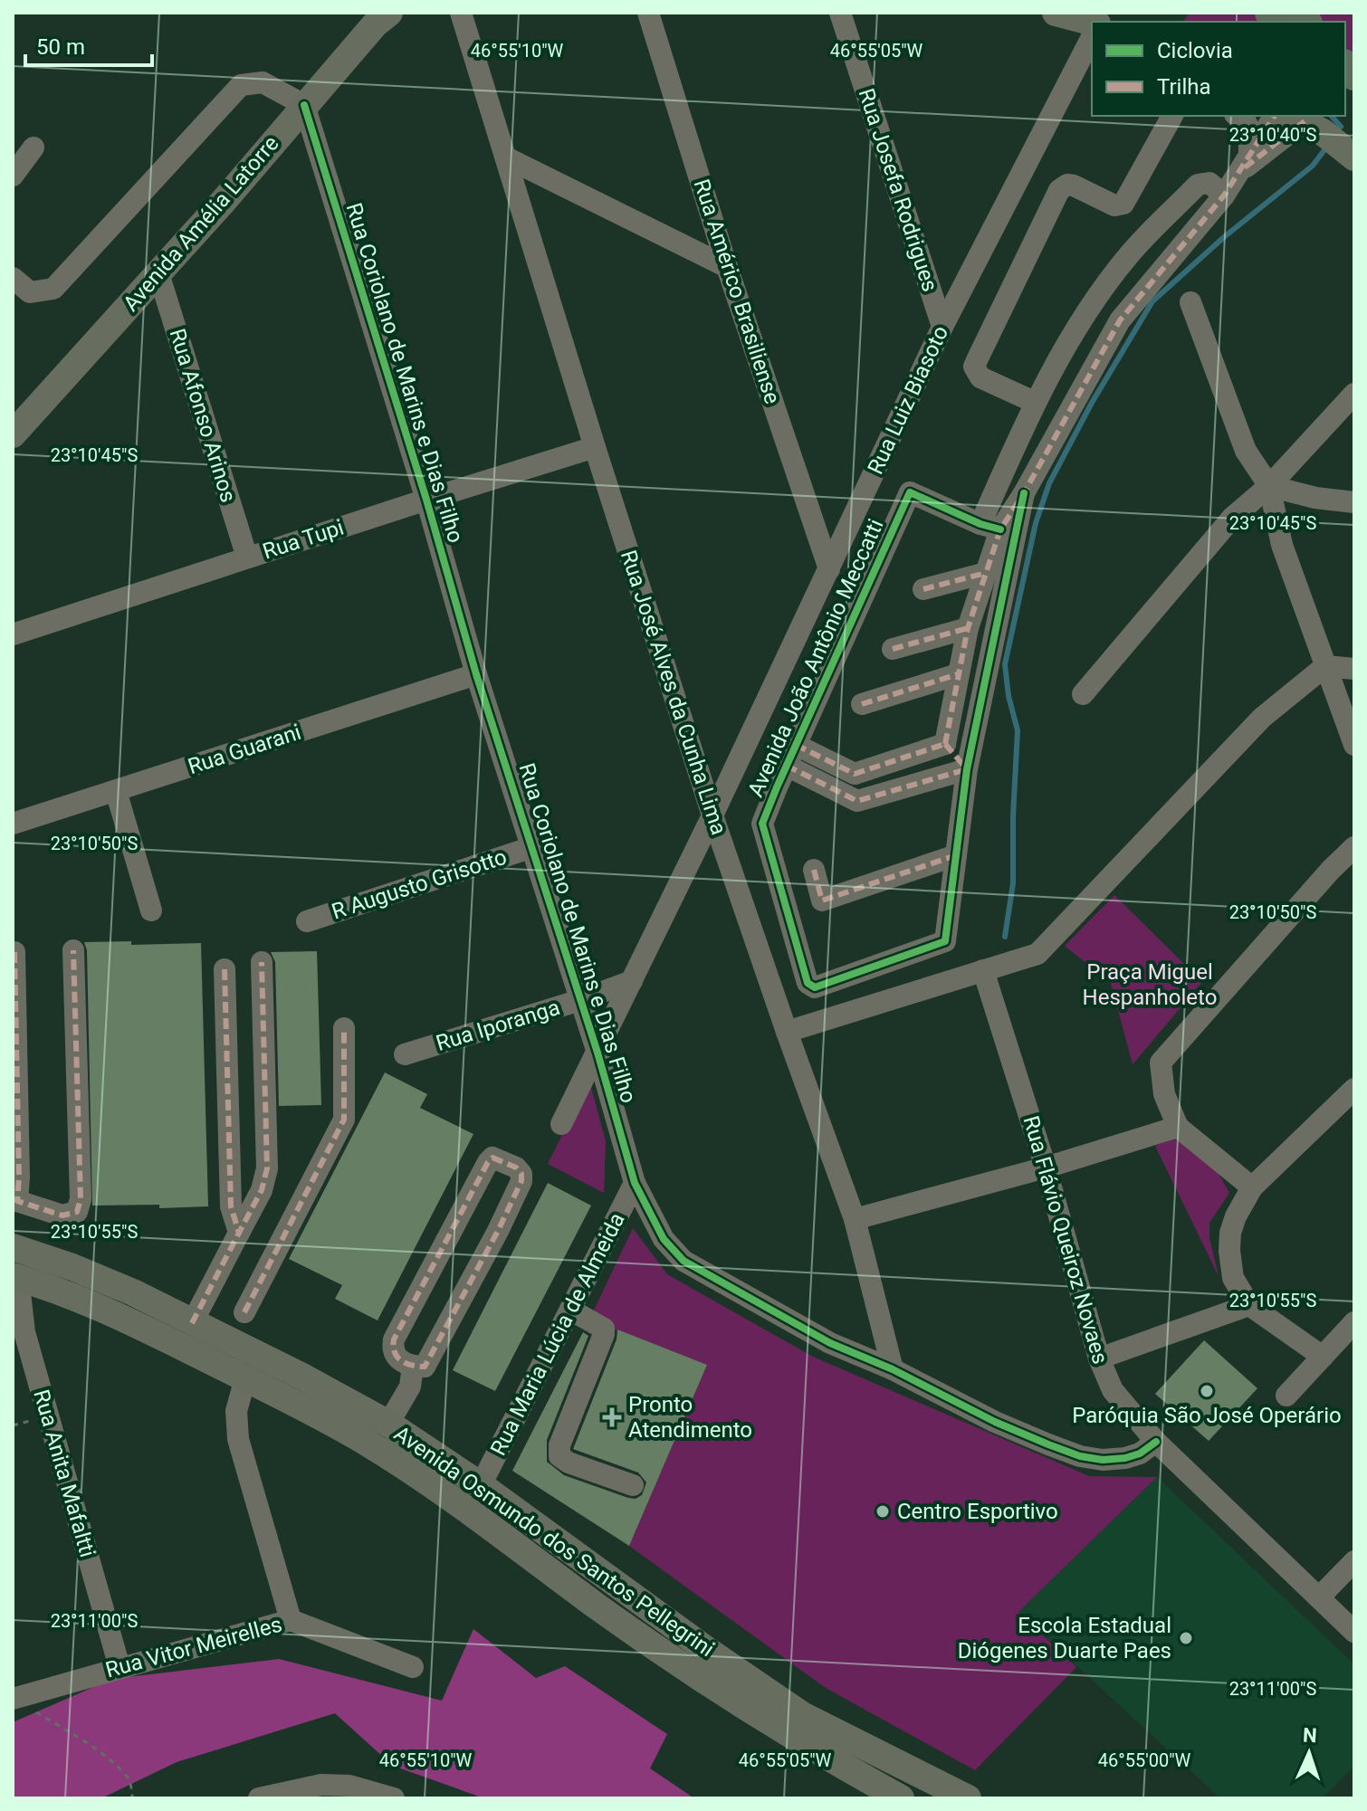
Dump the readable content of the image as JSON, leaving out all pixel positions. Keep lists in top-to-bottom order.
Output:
{
  "streets": {
    "main road": ["Avenida Amélia Latorre", "Avenida Osmundo dos Santos Pellegrini"],
    "street": [
      "Rua Josefa Rodrigues",
      "Rua Américo Brasiliense",
      "Rua Coriolano de Marins e Dias Filho",
      "Rua Luiz Biasoto",
      "Rua Afonso Arinos",
      "Rua Tupi",
      "Avenida João Antônio Meccatti",
      "Rua José Alves da Cunha Lima",
      "Rua Guarani",
      "R Augusto Grisotto",
      "Rua Iporanga",
      "Rua Flávio Queiroz Novaes",
      "Rua Maria Lúcia de Almeida",
      "Rua Anita Mafaltti",
      "Rua Vitor Meirelles"
    ]
  },
  "crossings": [
    ["Rua Josefa Rodrigues", "Rua Luiz Biasoto"],
    ["Avenida Amélia Latorre", "Rua Coriolano de Marins e Dias Filho"],
    ["Avenida Amélia Latorre", "Rua Afonso Arinos"],
    ["Rua Américo Brasiliense", "Rua Luiz Biasoto"],
    ["Rua Coriolano de Marins e Dias Filho", "Rua Luiz Biasoto"],
    ["Rua Coriolano de Marins e Dias Filho", "Rua Tupi"],
    ["Rua Coriolano de Marins e Dias Filho", "Rua José Alves da Cunha Lima"],
    ["Rua Coriolano de Marins e Dias Filho", "Rua Guarani"],
    ["Rua Coriolano de Marins e Dias Filho", "R Augusto Grisotto"],
    ["Rua Coriolano de Marins e Dias Filho", "Rua Iporanga"],
    ["Rua Coriolano de Marins e Dias Filho", "Rua Flávio Queiroz Novaes"],
    ["Rua Coriolano de Marins e Dias Filho", "Rua Maria Lúcia de Almeida"],
    ["Rua Luiz Biasoto", "Rua José Alves da Cunha Lima"],
    ["Rua Luiz Biasoto", "Rua Iporanga"],
    ["Rua Afonso Arinos", "Rua Tupi"],
    ["Rua Tupi", "Rua José Alves da Cunha Lima"],
    ["Rua Maria Lúcia de Almeida", "Avenida Osmundo dos Santos Pellegrini"],
    ["Rua Anita Mafaltti", "Avenida Osmundo dos Santos Pellegrini"],
    ["Rua Anita Mafaltti", "Rua Vitor Meirelles"]
  ],
  "parks": ["Praça Miguel Hespanholeto"],
  "places": {
    "other": ["Paróquia São José Operário", "Centro Esportivo", "Escola Estadual Diógenes Duarte Paes"],
    "health": ["Pronto Atendimento"]
  },
  "legend": ["Ciclovia", "Trilha"],
  "scale_bar": "50 m",
  "north": "top",
  "coordinates": [
    "46°55'10\"W",
    "46°55'05\"W",
    "23°10'40\"S",
    "23°10'45\"S",
    "23°10'50\"S",
    "23°10'55\"S",
    "23°11'00\"S",
    "46°55'00\"W"
  ]
}
